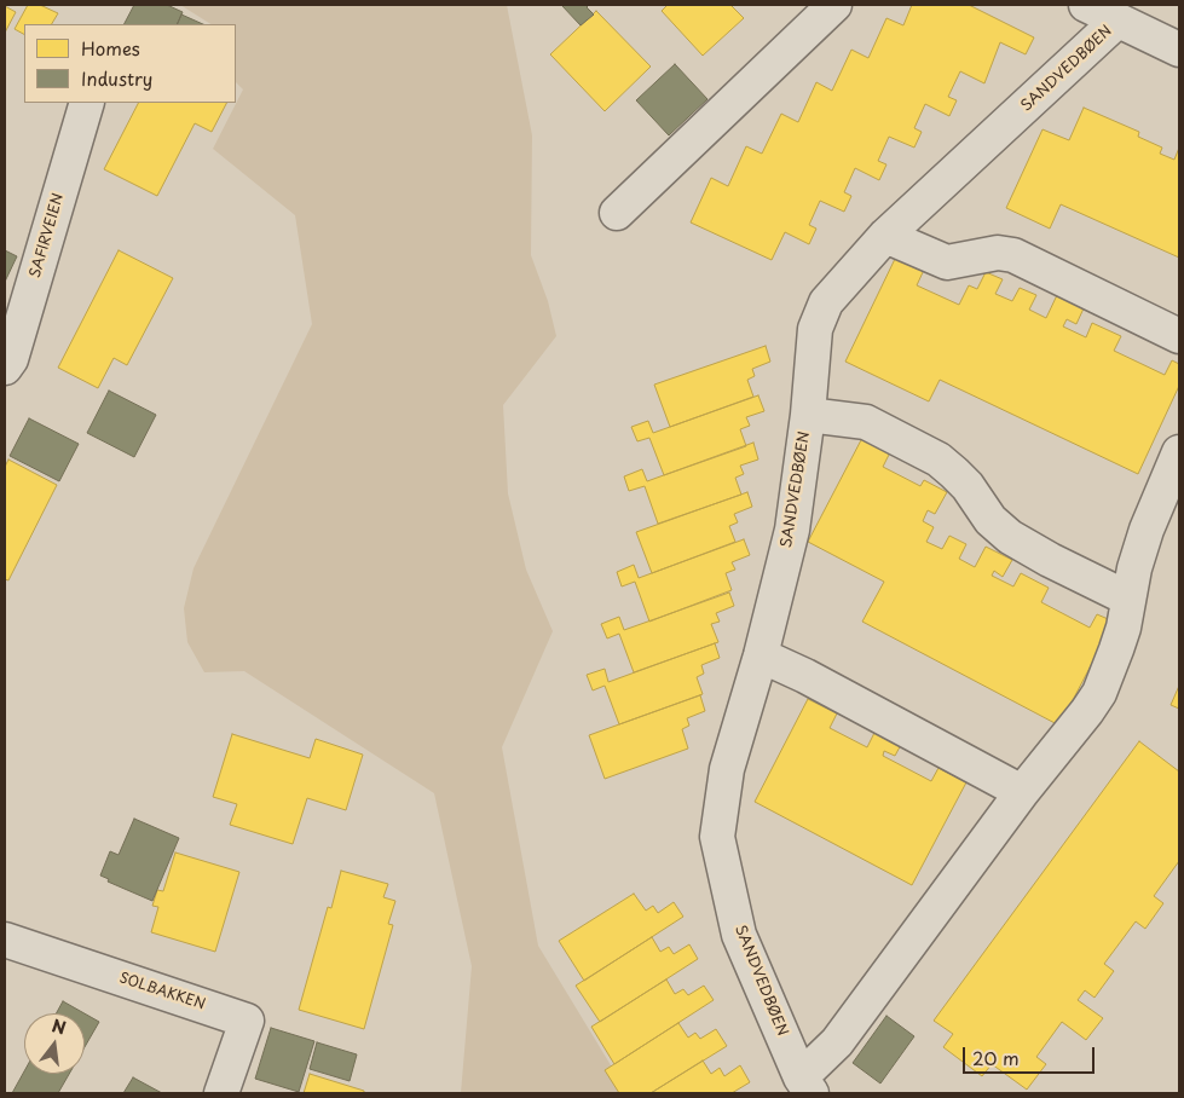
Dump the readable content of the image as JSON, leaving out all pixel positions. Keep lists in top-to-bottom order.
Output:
{
  "streets": {
    "street": ["SANDVEDBØEN", "SAFIRVEIEN", "SOLBAKKEN"]
  },
  "legend": ["Homes", "Industry"],
  "scale_bar": "20 m",
  "north": "top"
}
